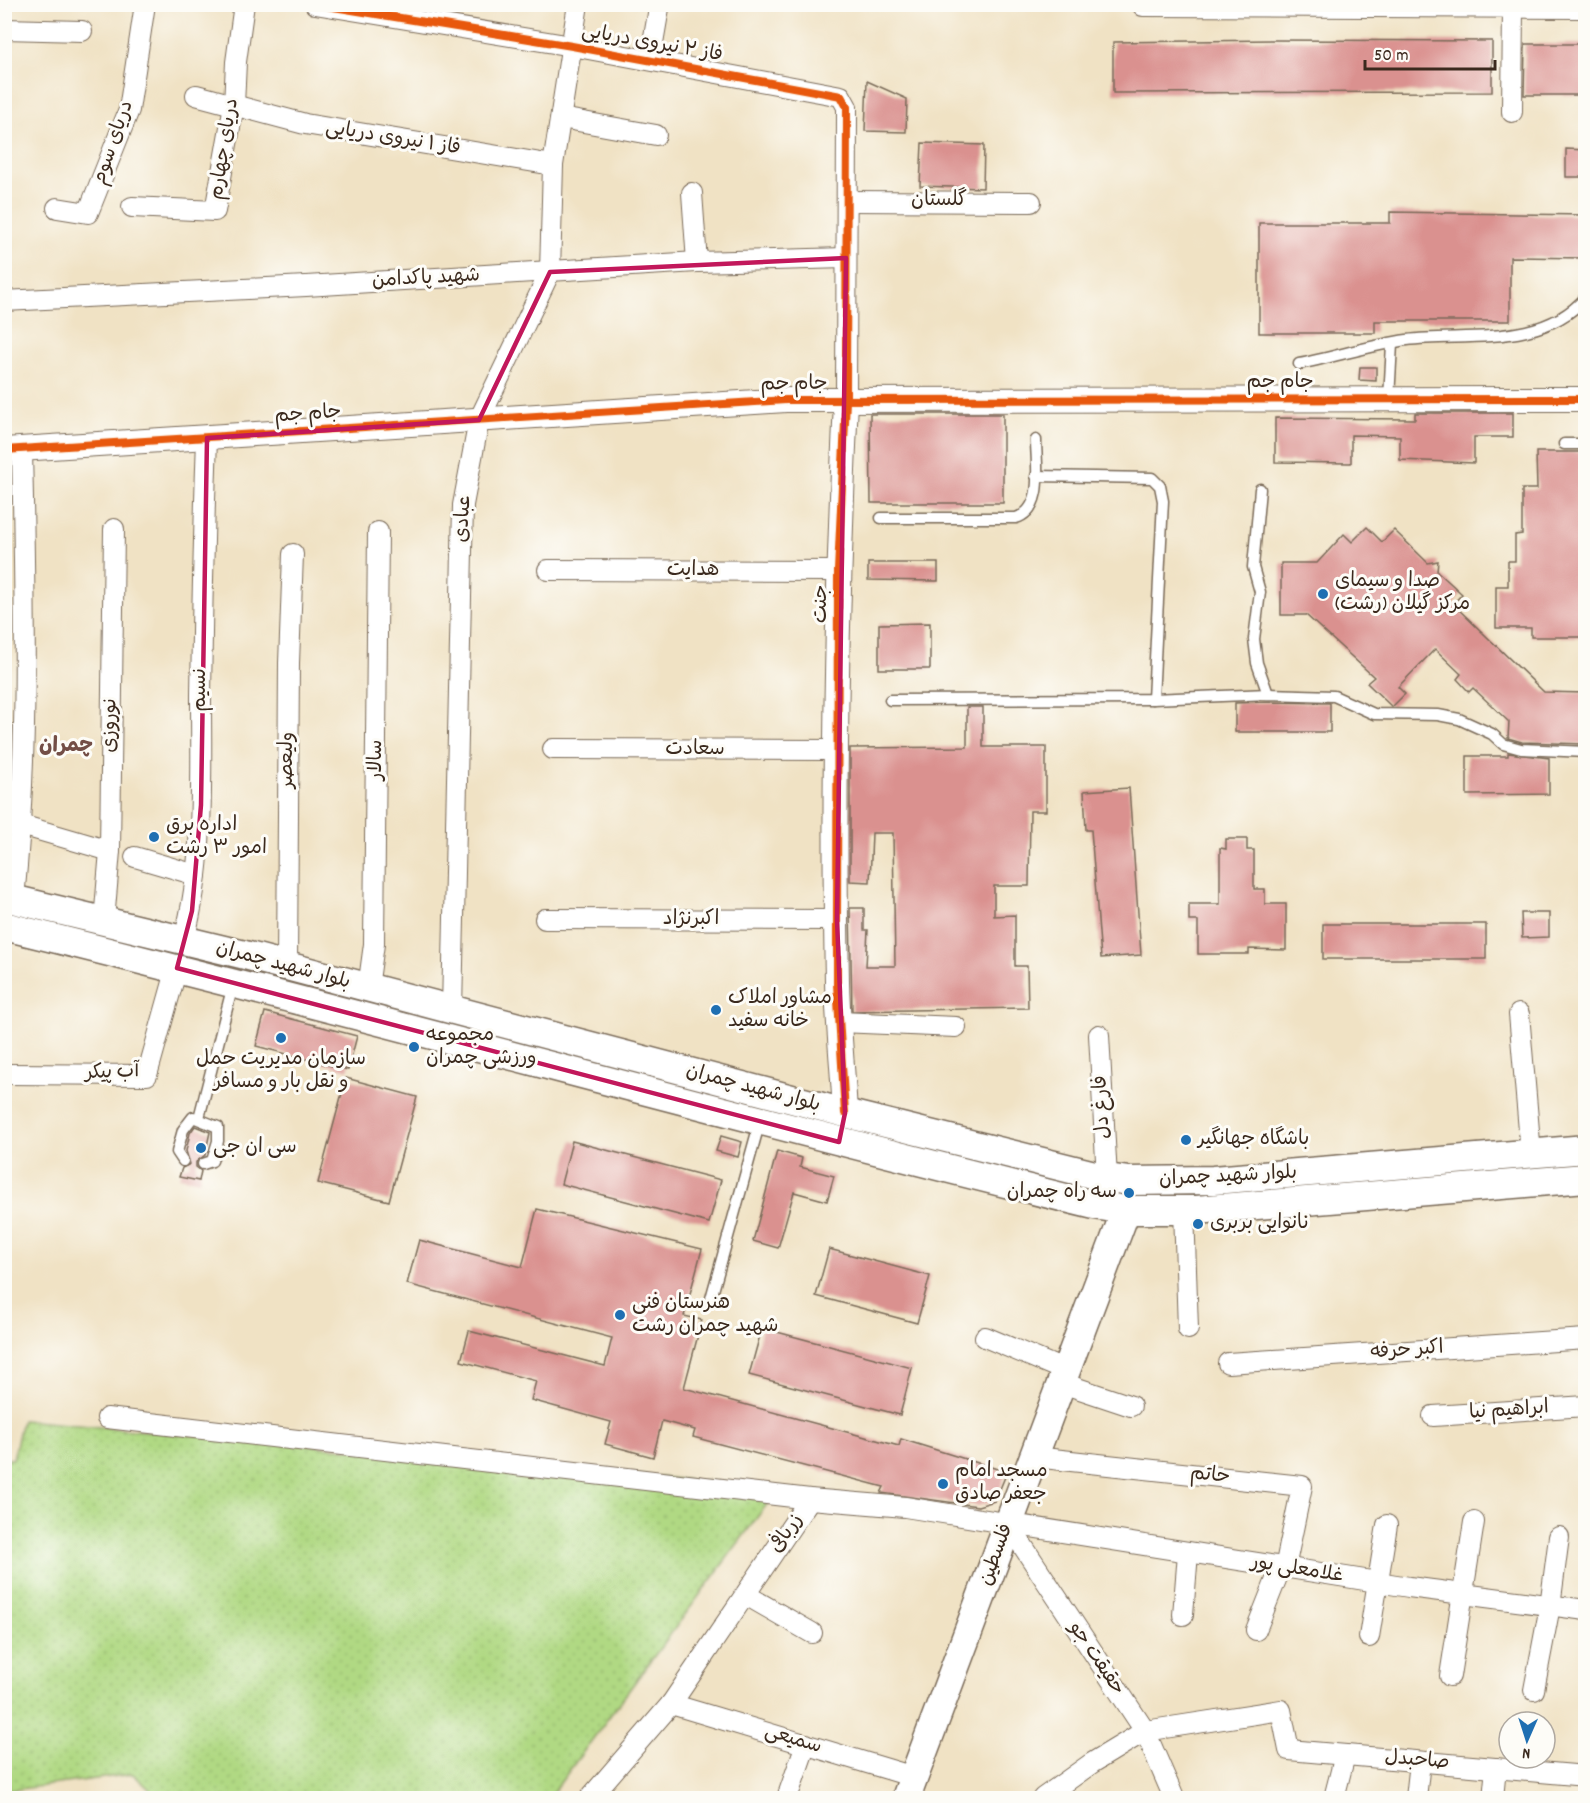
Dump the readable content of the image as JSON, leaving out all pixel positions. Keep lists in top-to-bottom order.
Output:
{
  "streets": {
    "main road": ["بلوار شهید چمران", "فلسطین"],
    "street": [
      "فاز ۲ نیروی دریایی",
      "فاز ۱ نیروی دریایی",
      "دریای سوم",
      "دریای چهارم",
      "گلستان",
      "شهید پاکدامن",
      "جام جم",
      "عبادی",
      "هدایت",
      "جنت",
      "نسیم",
      "نوروزی",
      "سعادت",
      "ولیعصر",
      "سالار",
      "اکبرنژاد",
      "آب پیکر",
      "فارغ دل",
      "اکبر حرفه",
      "ابراهیم نیا",
      "حاتم",
      "زربافی",
      "غلامعلی پور",
      "حقیقت جو",
      "سمیعی",
      "صاحبدل"
    ]
  },
  "crossings": [
    ["فاز ۲ نیروی دریایی", "عبادی"],
    ["فاز ۲ نیروی دریایی", "جنت"],
    ["فاز ۱ نیروی دریایی", "دریای چهارم"],
    ["فاز ۱ نیروی دریایی", "عبادی"],
    ["گلستان", "جنت"],
    ["شهید پاکدامن", "عبادی"],
    ["شهید پاکدامن", "جنت"],
    ["جام جم", "عبادی"],
    ["جام جم", "جنت"],
    ["جام جم", "نسیم"],
    ["جام جم", "بلوار شهید چمران"],
    ["عبادی", "بلوار شهید چمران"],
    ["هدایت", "جنت"],
    ["جنت", "سعادت"],
    ["جنت", "اکبرنژاد"],
    ["جنت", "بلوار شهید چمران"],
    ["نسیم", "بلوار شهید چمران"],
    ["نوروزی", "بلوار شهید چمران"],
    ["ولیعصر", "بلوار شهید چمران"],
    ["سالار", "بلوار شهید چمران"],
    ["بلوار شهید چمران", "آب پیکر"],
    ["بلوار شهید چمران", "فارغ دل"],
    ["بلوار شهید چمران", "فلسطین"],
    ["حاتم", "فلسطین"],
    ["حاتم", "غلامعلی پور"],
    ["زربافی", "فلسطین"],
    ["زربافی", "غلامعلی پور"],
    ["زربافی", "حقیقت جو"],
    ["زربافی", "سمیعی"],
    ["فلسطین", "غلامعلی پور"],
    ["فلسطین", "حقیقت جو"],
    ["فلسطین", "سمیعی"],
    ["غلامعلی پور", "حقیقت جو"],
    ["حقیقت جو", "صاحبدل"]
  ],
  "districts": ["چمران"],
  "places": [
    "صدا و سیمای مرکز گیلان (رشت)",
    "اداره برق امور ۳ رشت",
    "مشاور املاک خانه سفید",
    "سازمان مدیریت حمل و نقل بار و مسافر",
    "مجموعه ورزشی چمران",
    "باشگاه جهانگیر",
    "سی ان جی",
    "سه راه چمران",
    "نانوایی بربری",
    "هنرستان فنی شهید چمران رشت",
    "مسجد امام جعفر صادق"
  ],
  "scale_bar": "50 m",
  "north": "bottom"
}
